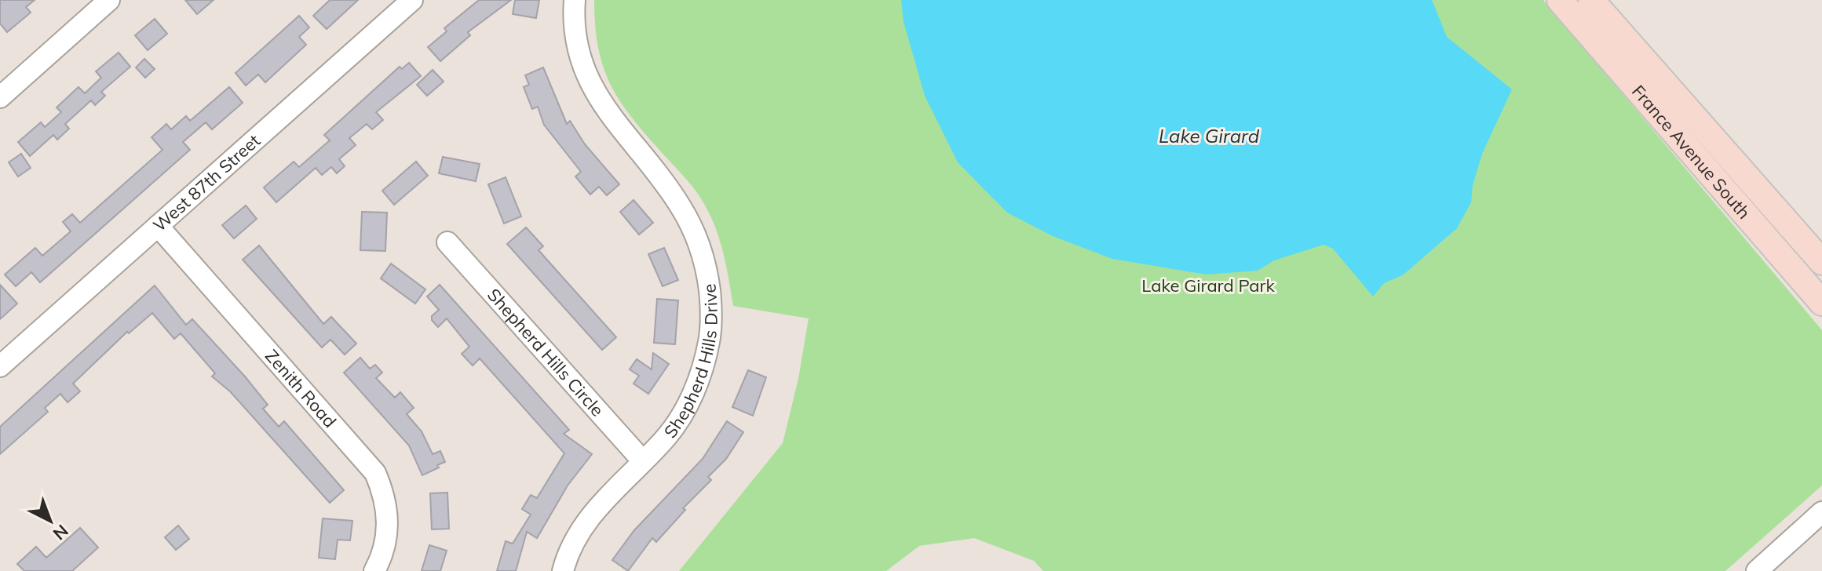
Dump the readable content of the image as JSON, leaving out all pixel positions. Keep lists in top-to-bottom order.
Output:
{
  "streets": {
    "main road": ["France Avenue South"],
    "street": [
      "West 87th Street",
      "Shepherd Hills Circle",
      "Shepherd Hills Drive",
      "Zenith Road"
    ]
  },
  "crossings": [
    ["West 87th Street", "Zenith Road"],
    ["Shepherd Hills Circle", "Shepherd Hills Drive"]
  ],
  "water": ["Lake Girard"],
  "parks": ["Lake Girard Park"],
  "north": "bottom right"
}
